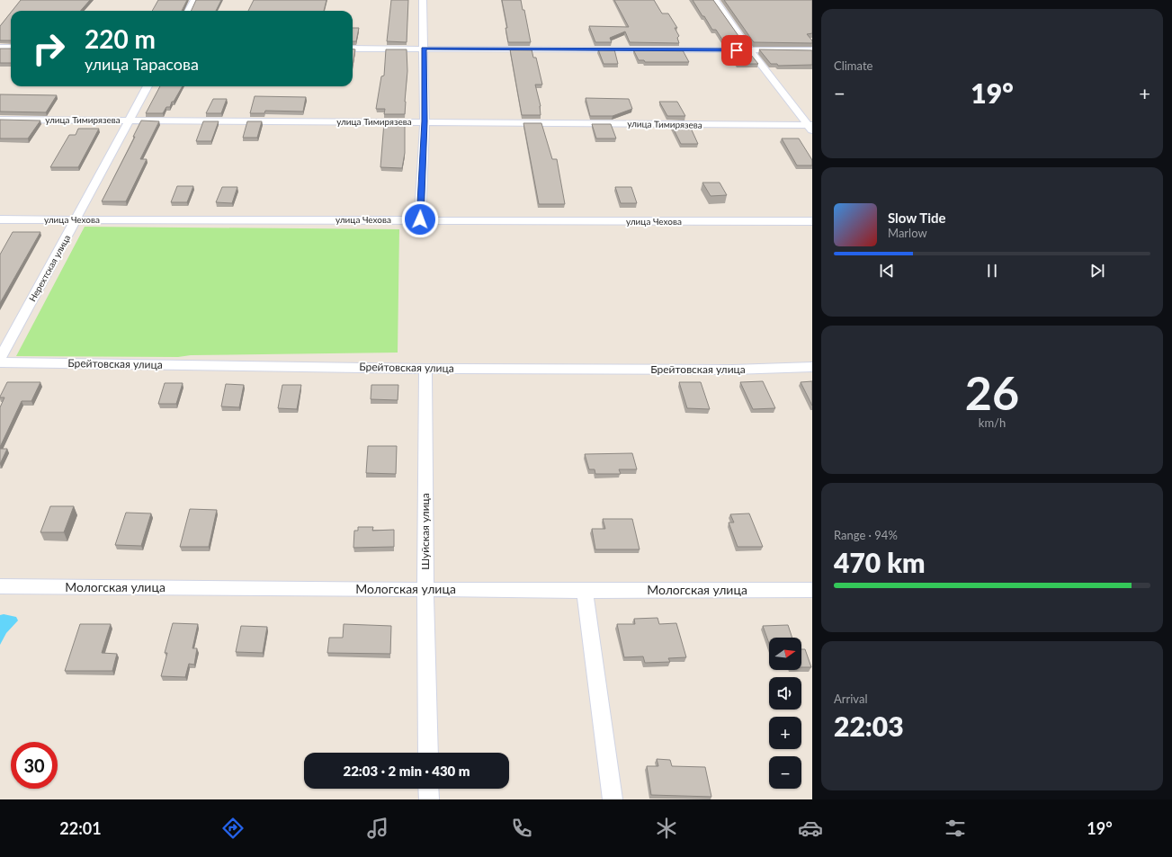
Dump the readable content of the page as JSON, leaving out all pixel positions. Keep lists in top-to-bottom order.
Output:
{
  "streets": {
    "street": [
      "улица Тимирязева",
      "улица Чехова",
      "Нерехтская улица",
      "Брейтовская улица",
      "Шуйская улица",
      "Мологская улица"
    ]
  },
  "crossings": [
    ["улица Тимирязева", "Нерехтская улица"],
    ["улица Чехова", "Нерехтская улица"],
    ["Брейтовская улица", "Шуйская улица"],
    ["Шуйская улица", "Мологская улица"]
  ],
  "north": "right",
  "page": {
    "tile": [
      "Climate",
      ["26", "km/h"],
      ["Range · 94%", "470 km"],
      ["Arrival", "22:03"]
    ],
    "turn": ["220 m", "улица Тарасова"],
    "heat": ["−", "19°", "+"],
    "song": ["Slow Tide", "Marlow"],
    "map_buttons": ["+", "−"],
    "limit": "30",
    "trip": "22:03 · 2 min · 430 m",
    "tabs": ["22:01", "19°"]
  }
}
